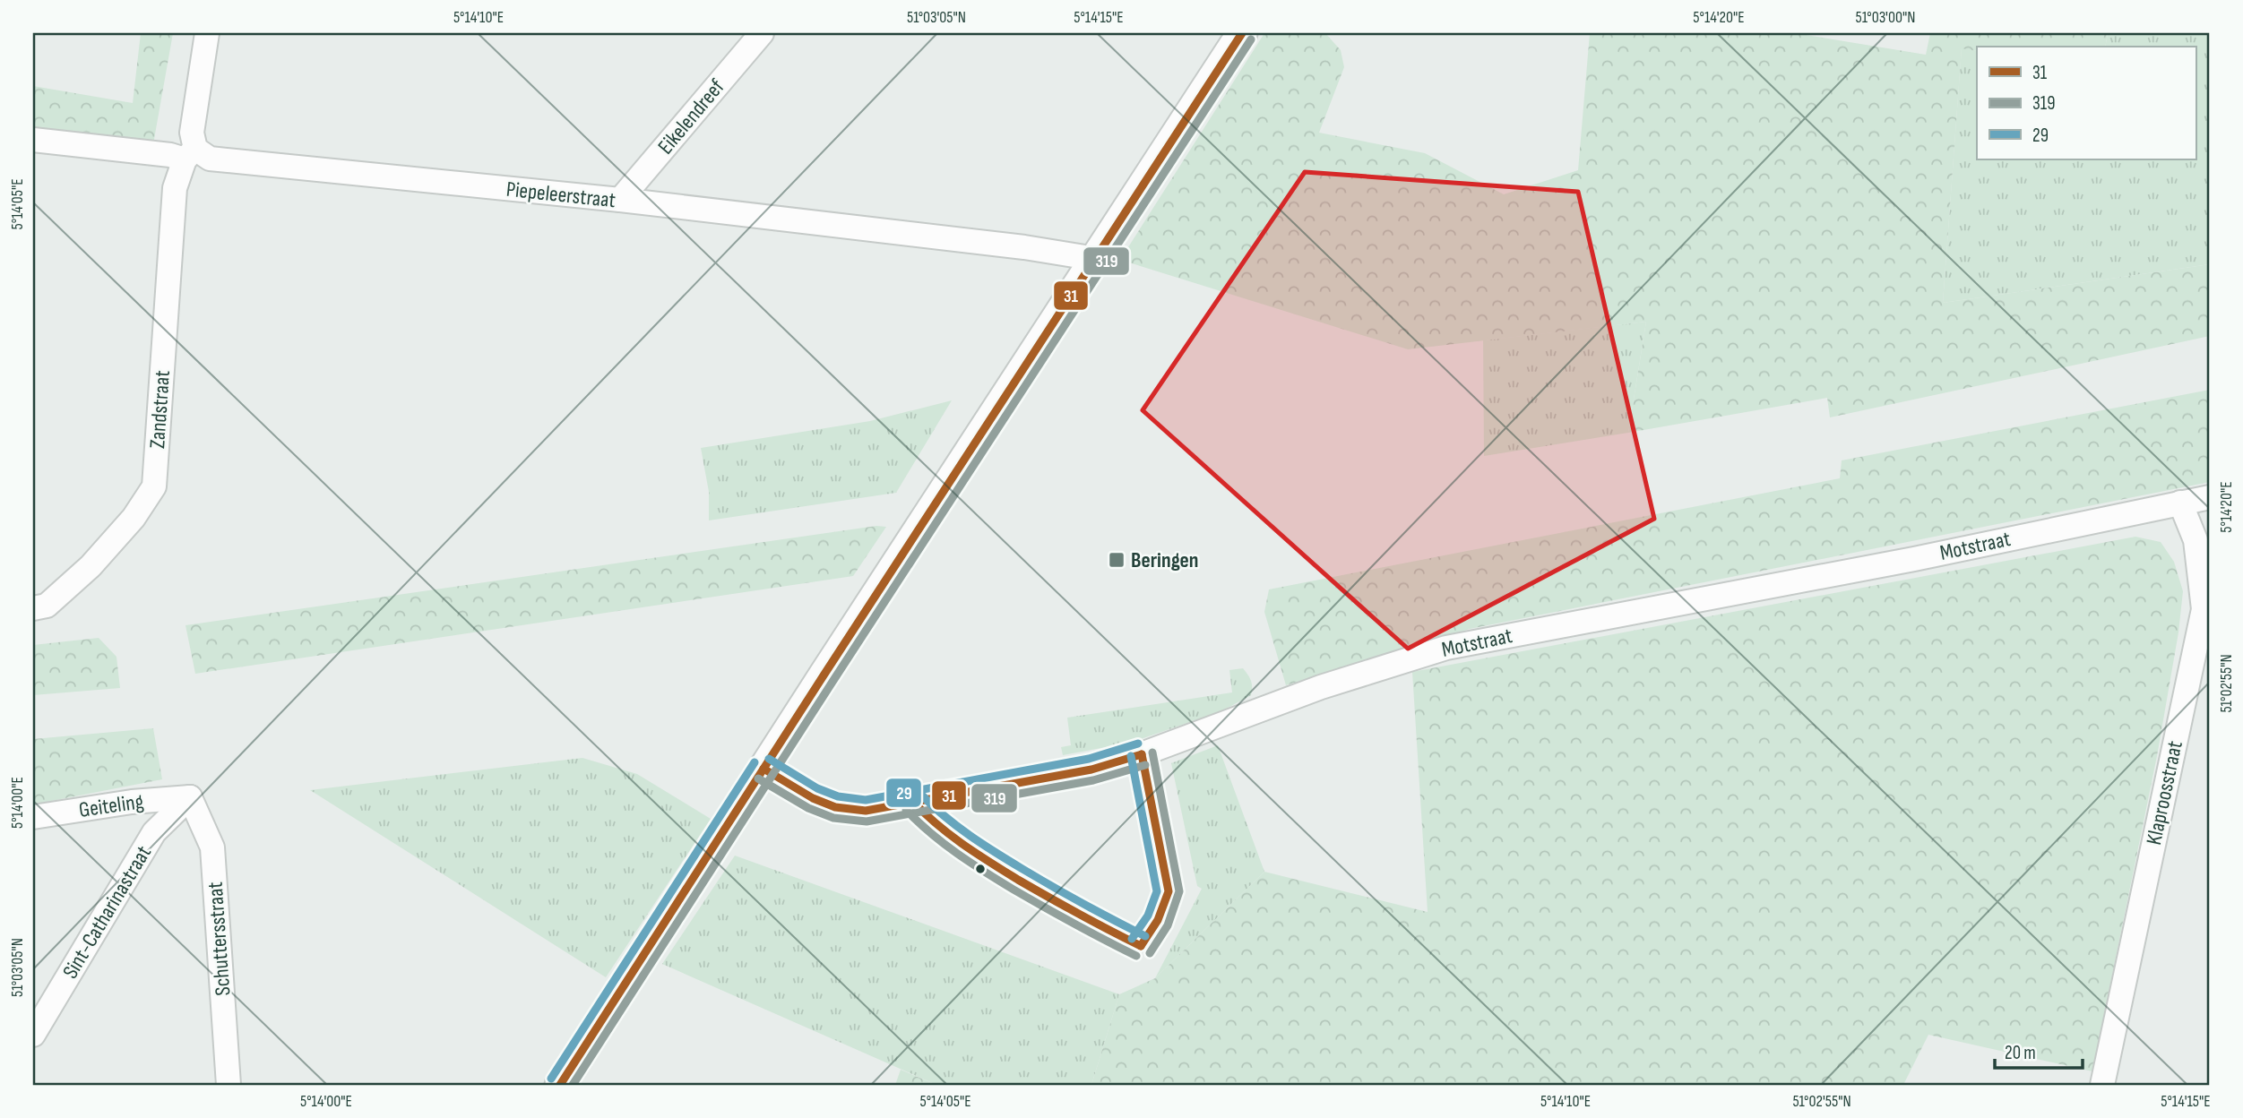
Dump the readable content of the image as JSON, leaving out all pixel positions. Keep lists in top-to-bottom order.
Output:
{
  "streets": {
    "street": [
      "Eikelendreef",
      "Piepeleerstraat",
      "Zandstraat",
      "Motstraat",
      "Klaproosstraat",
      "Geiteling",
      "Sint-Catharinastraat",
      "Schuttersstraat"
    ]
  },
  "crossings": [
    ["Eikelendreef", "Piepeleerstraat"],
    ["Piepeleerstraat", "Zandstraat"],
    ["Motstraat", "Klaproosstraat"],
    ["Geiteling", "Sint-Catharinastraat"],
    ["Geiteling", "Schuttersstraat"],
    ["Sint-Catharinastraat", "Schuttersstraat"]
  ],
  "places": {
    "transit": ["Beringen"]
  },
  "lines": ["transit line 31", "transit line 319", "transit line 29"],
  "legend": ["31", "319", "29"],
  "scale_bar": "20 m",
  "coordinates": [
    "5°14'10\"E",
    "51°03'05\"N",
    "5°14'15\"E",
    "5°14'20\"E",
    "51°03'00\"N",
    "5°14'05\"E",
    "51°02'55\"N",
    "5°14'00\"E"
  ]
}
